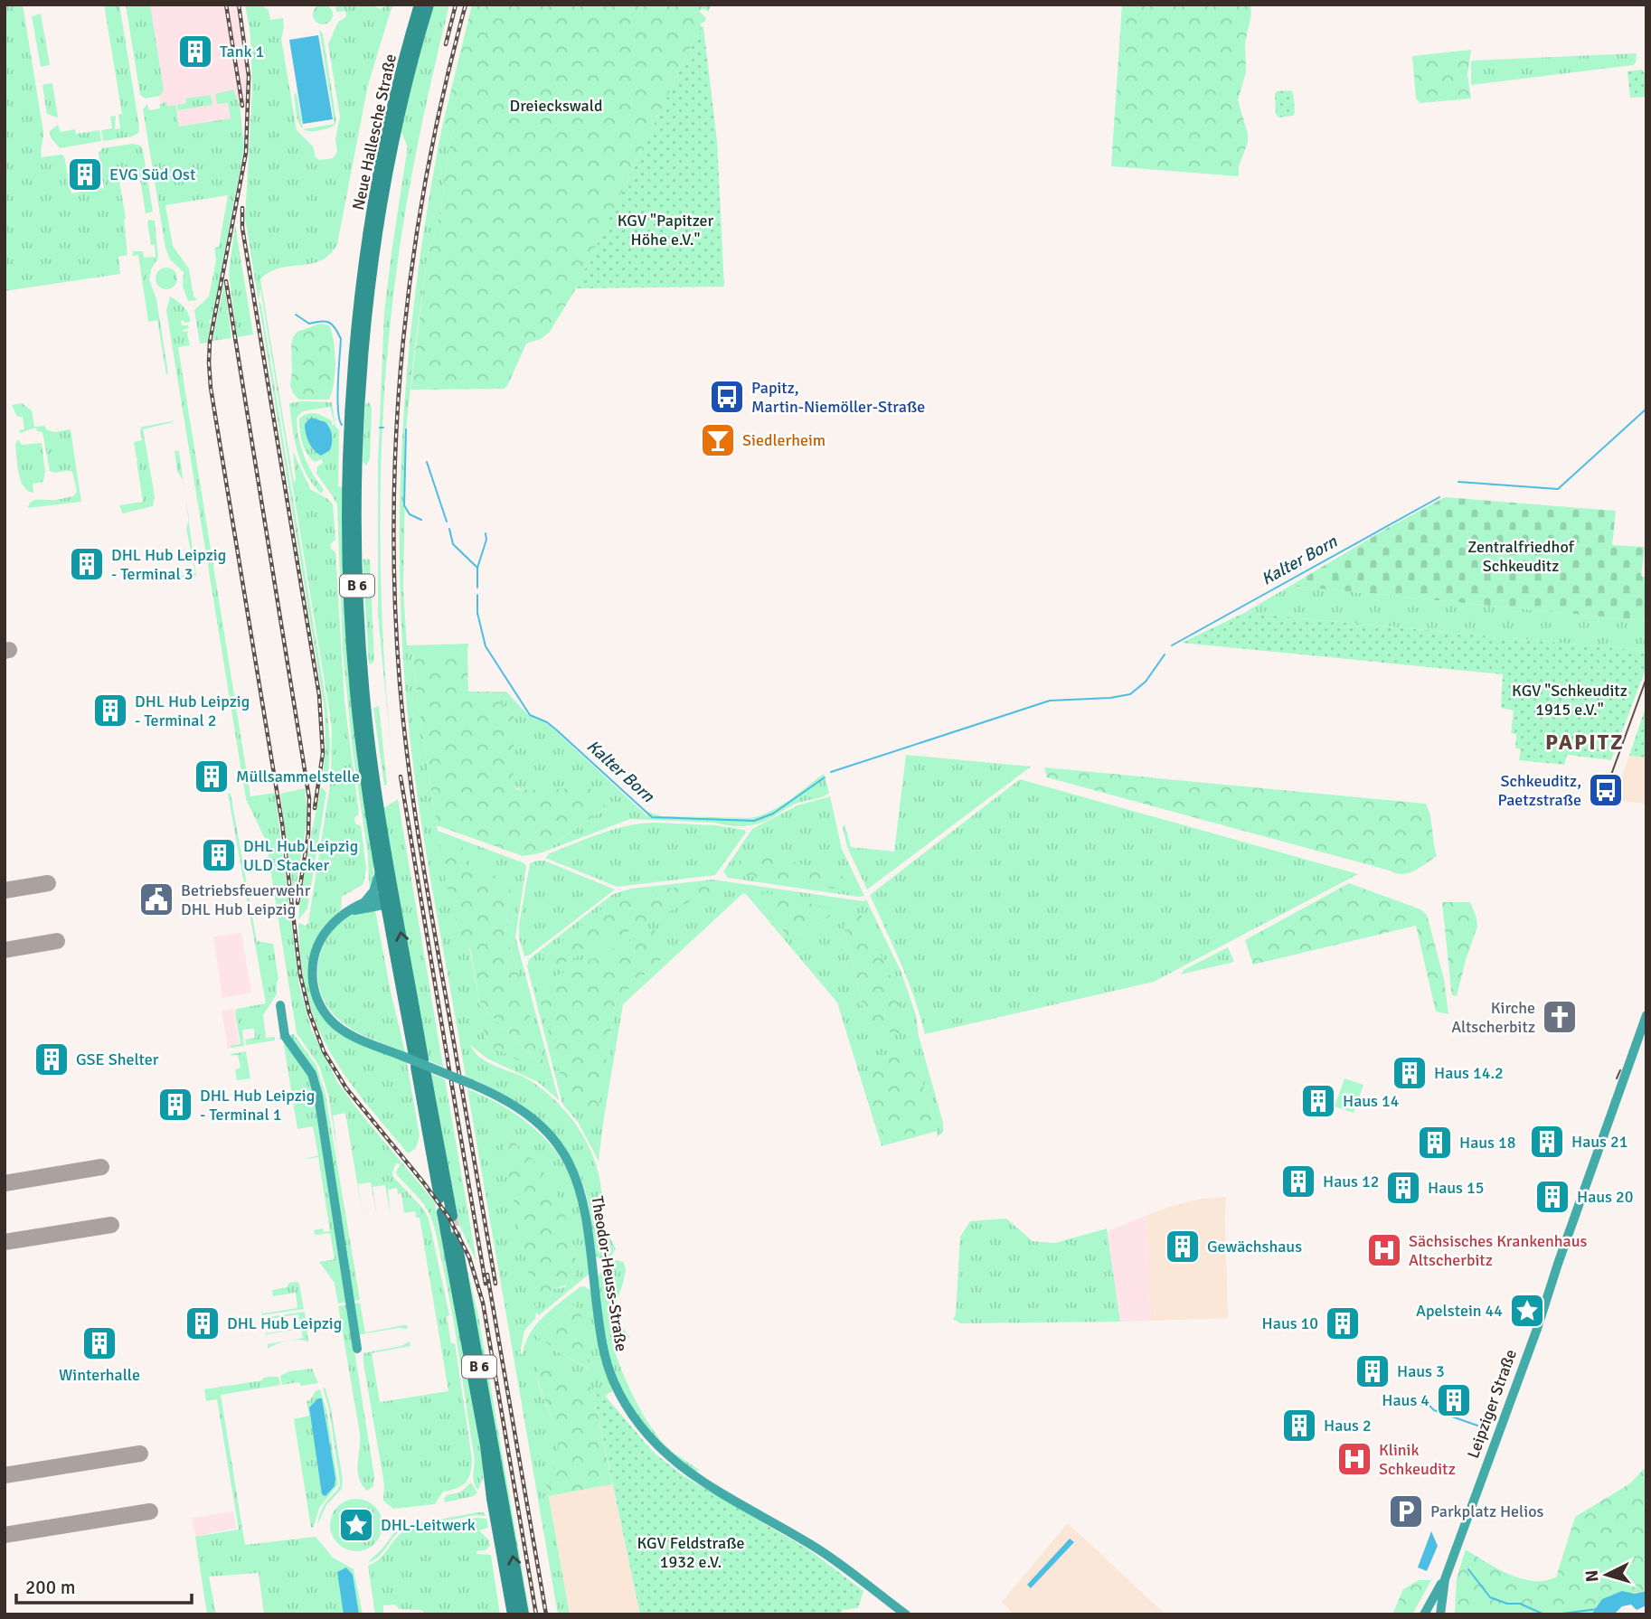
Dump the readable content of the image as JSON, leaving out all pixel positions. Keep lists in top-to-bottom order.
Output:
{
  "streets": {
    "main road": ["Neue Hallesche Straße", "B 6"],
    "street": ["Theodor-Heuss-Straße", "Leipziger Straße"]
  },
  "crossings": [
    ["Neue Hallesche Straße", "B 6"],
    ["B 6", "Theodor-Heuss-Straße"]
  ],
  "districts": ["PAPITZ"],
  "water": ["Kalter Born"],
  "parks": [
    "Dreieckswald",
    "KGV \"Papitzer Höhe e.V.\"",
    "Zentralfriedhof Schkeuditz",
    "KGV \"Schkeuditz 1915 e.V.\"",
    "KGV Feldstraße 1932 e.V."
  ],
  "places": {
    "building": [
      "Tank 1",
      "EVG Süd Ost",
      "DHL Hub Leipzig - Terminal 3",
      "DHL Hub Leipzig - Terminal 2",
      "Müllsammelstelle",
      "DHL Hub Leipzig ULD Stacker",
      "GSE Shelter",
      "Haus 14.2",
      "Haus 14",
      "DHL Hub Leipzig - Terminal 1",
      "Haus 21",
      "Haus 18",
      "Haus 12",
      "Haus 15",
      "Haus 20",
      "Gewächshaus",
      "DHL Hub Leipzig",
      "Haus 10",
      "Winterhalle",
      "Haus 3",
      "Haus 4",
      "Haus 2"
    ],
    "bus stop": ["Papitz, Martin-Niemöller-Straße", "Schkeuditz, Paetzstraße"],
    "bar": ["Siedlerheim"],
    "public building": ["Betriebsfeuerwehr DHL Hub Leipzig"],
    "church": ["Kirche Altscherbitz"],
    "hospital": ["Sächsisches Krankenhaus Altscherbitz", "Klinik Schkeuditz"],
    "place": ["Apelstein 44", "DHL-Leitwerk"],
    "parking": ["Parkplatz Helios"]
  },
  "scale_bar": "200 m",
  "north": "left"
}
